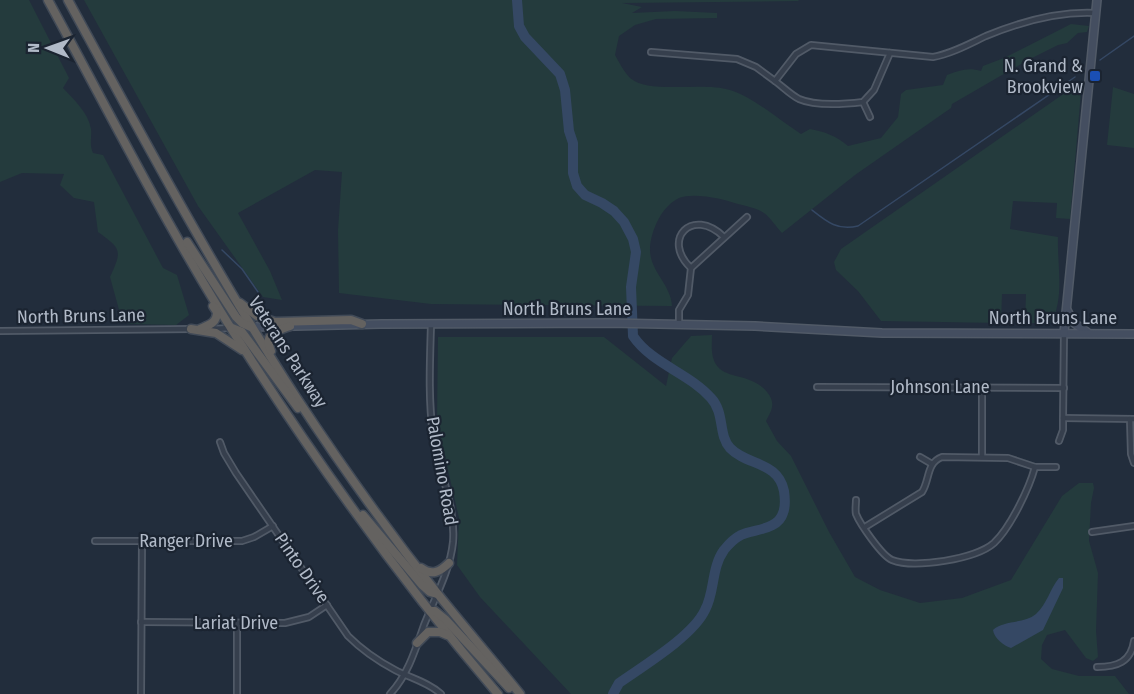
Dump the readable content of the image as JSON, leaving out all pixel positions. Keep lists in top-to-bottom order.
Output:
{
  "streets": {
    "highway": ["Veterans Parkway"],
    "main road": ["North Bruns Lane"],
    "street": [
      "Johnson Lane",
      "Palomino Road",
      "Ranger Drive",
      "Pinto Drive",
      "Lariat Drive"
    ]
  },
  "crossings": [
    ["North Bruns Lane", "Veterans Parkway"],
    ["North Bruns Lane", "Palomino Road"],
    ["Veterans Parkway", "Palomino Road"],
    ["Palomino Road", "Pinto Drive"],
    ["Ranger Drive", "Pinto Drive"],
    ["Pinto Drive", "Lariat Drive"]
  ],
  "places": {
    "transit": ["N. Grand & Brookview"]
  },
  "north": "left"
}
